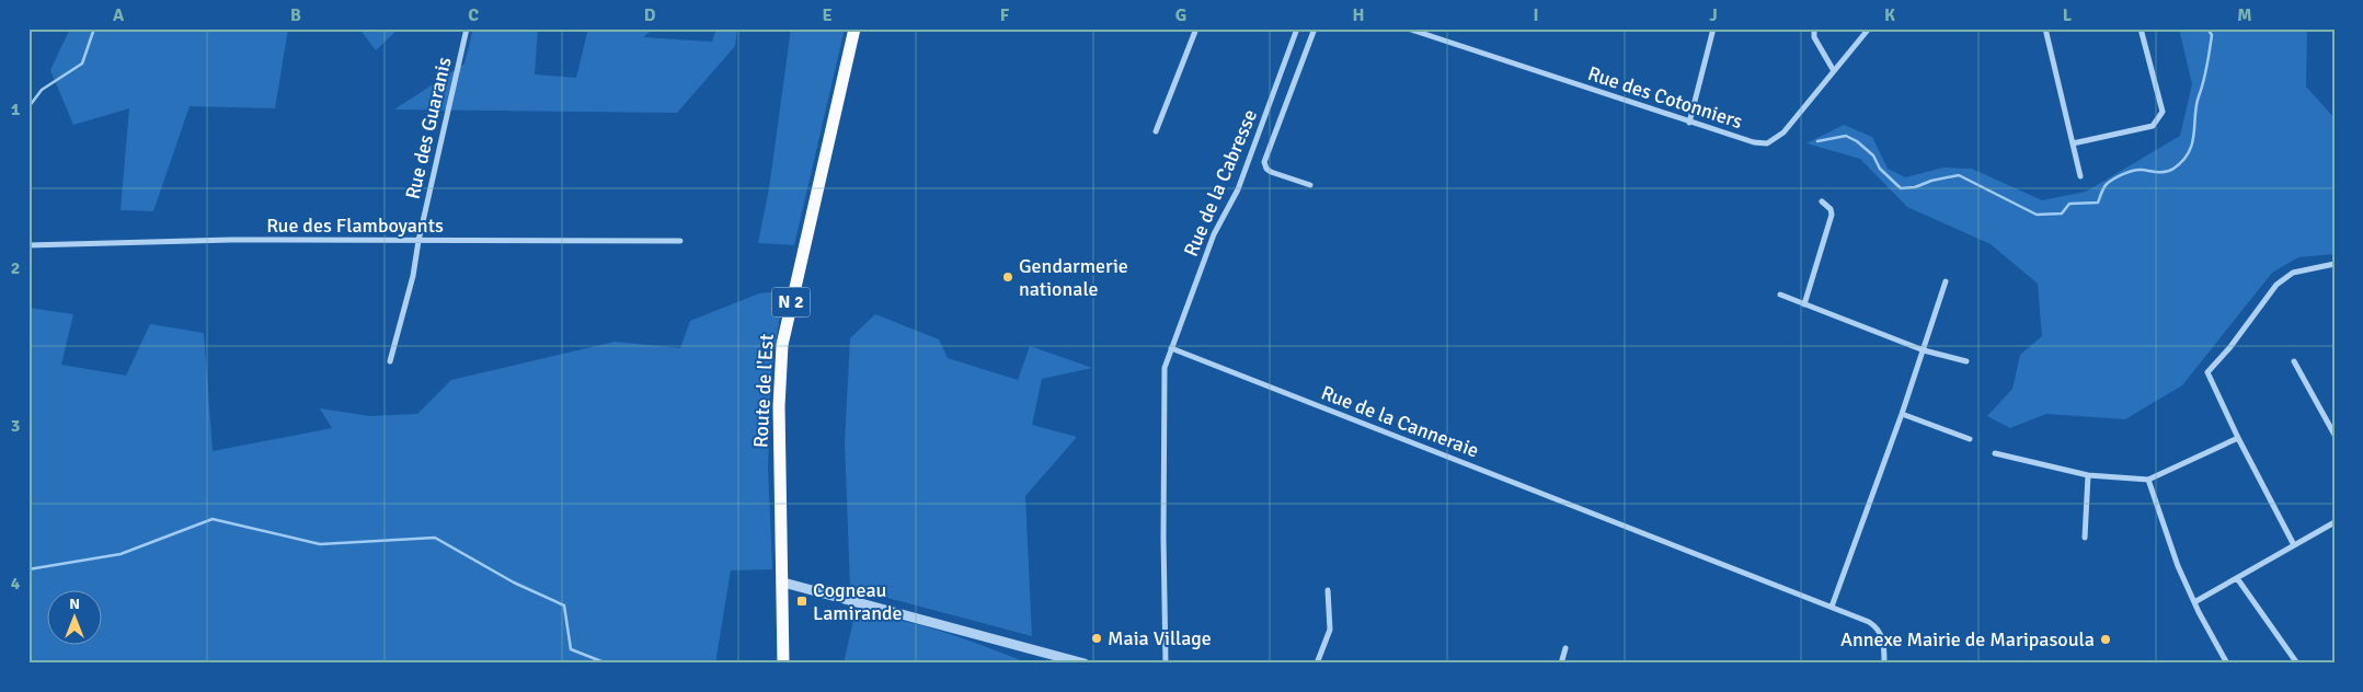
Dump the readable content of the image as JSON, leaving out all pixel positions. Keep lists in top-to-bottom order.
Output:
{
  "streets": {
    "main road": ["N 2", "Route de l'Est"],
    "street": [
      "Rue des Cotonniers",
      "Rue des Guaranis",
      "Rue de la Cabresse",
      "Rue des Flamboyants",
      "Rue de la Canneraie"
    ]
  },
  "crossings": [
    ["Rue des Guaranis", "Rue des Flamboyants"],
    ["Rue de la Cabresse", "Rue de la Canneraie"]
  ],
  "places": {
    "other": ["Gendarmerie nationale", "Maia Village", "Annexe Mairie de Maripasoula"],
    "transit": ["Cogneau Lamirande"]
  },
  "north": "top",
  "grid": {
    "columns": [
      "A",
      "B",
      "C",
      "D",
      "E",
      "F",
      "G",
      "H",
      "I",
      "J",
      "K",
      "L",
      "M"
    ],
    "rows": [
      "1",
      "2",
      "3",
      "4"
    ]
  }
}
